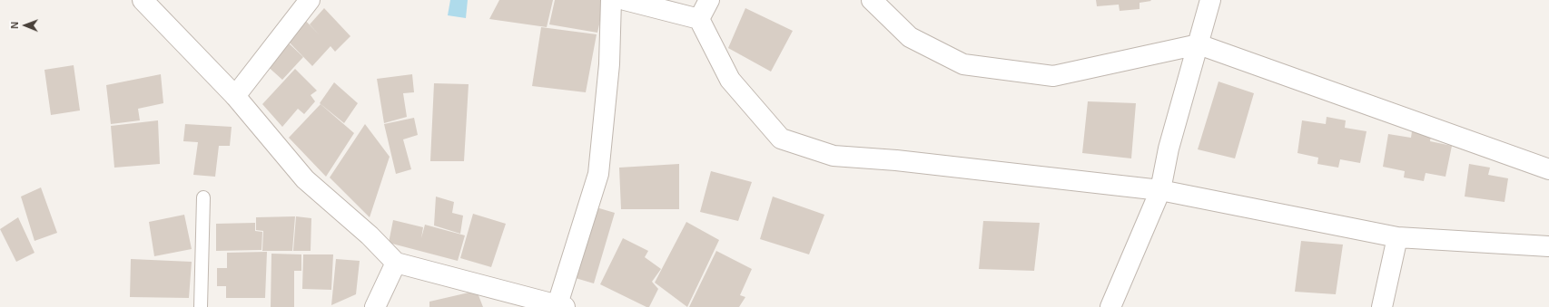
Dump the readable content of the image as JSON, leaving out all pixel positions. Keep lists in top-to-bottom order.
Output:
{
  "north": "left"
}
